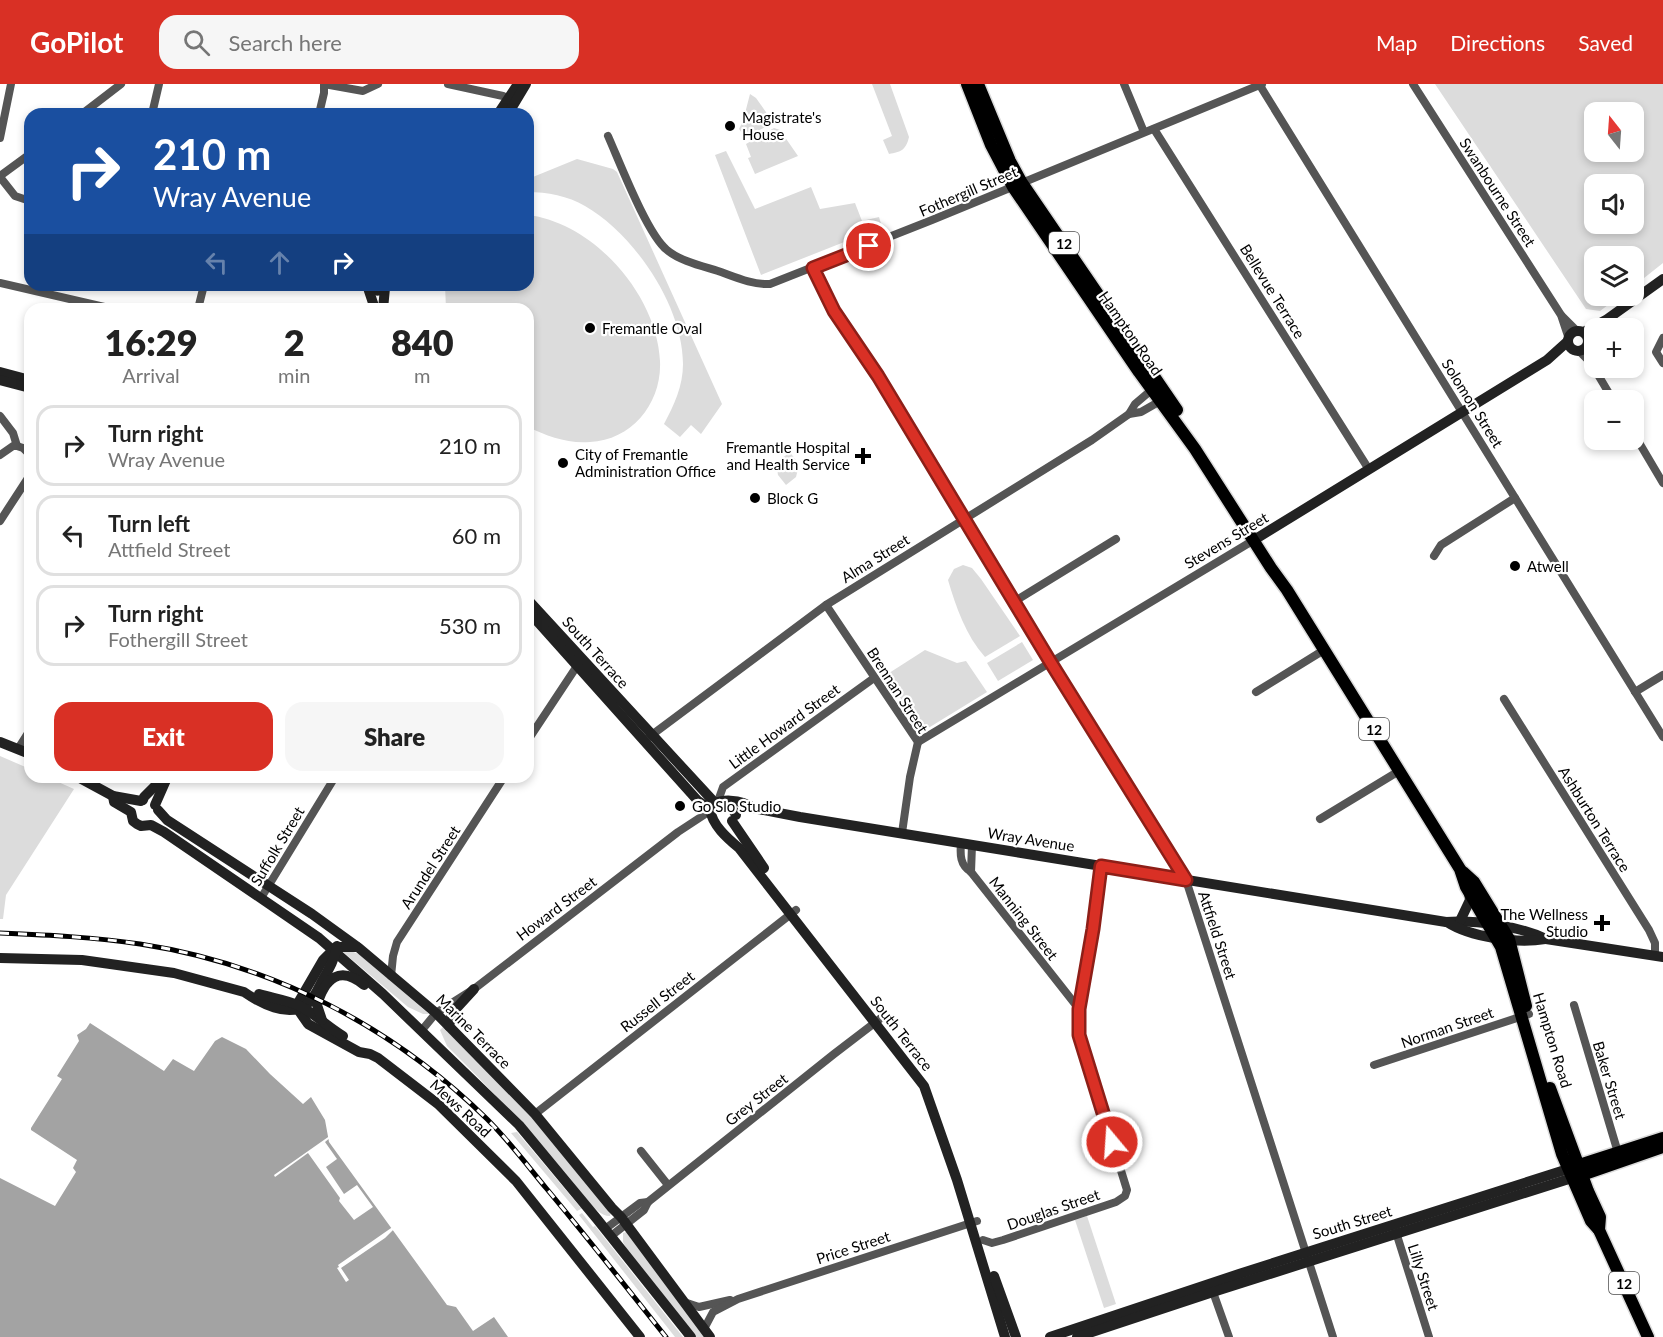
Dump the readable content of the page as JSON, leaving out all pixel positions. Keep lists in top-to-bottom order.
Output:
{
  "streets": {
    "main road": ["12", "Hampton Road", "South Street"],
    "street": [
      "Fothergill Street",
      "Swanbourne Street",
      "Bellevue Terrace",
      "Solomon Street",
      "Stevens Street",
      "Alma Street",
      "South Terrace",
      "Brennan Street",
      "Little Howard Street",
      "Ashburton Terrace",
      "Wray Avenue",
      "Suffolk Street",
      "Arundel Street",
      "Howard Street",
      "Manning Street",
      "Attfield Street",
      "Russell Street",
      "Norman Street",
      "Marine Terrace",
      "Baker Street",
      "Grey Street",
      "Mews Road",
      "Douglas Street",
      "Price Street",
      "Lilly Street"
    ]
  },
  "crossings": [
    ["Fothergill Street", "Bellevue Terrace"],
    ["Fothergill Street", "Hampton Road"],
    ["Fothergill Street", "Solomon Street"],
    ["Fothergill Street", "Attfield Street"],
    ["Swanbourne Street", "Stevens Street"],
    ["Bellevue Terrace", "Stevens Street"],
    ["Hampton Road", "Stevens Street"],
    ["Hampton Road", "Alma Street"],
    ["Hampton Road", "Wray Avenue"],
    ["Hampton Road", "Norman Street"],
    ["Hampton Road", "South Street"],
    ["Solomon Street", "Stevens Street"],
    ["Stevens Street", "Brennan Street"],
    ["Stevens Street", "Attfield Street"],
    ["Alma Street", "South Terrace"],
    ["Alma Street", "Brennan Street"],
    ["Alma Street", "Attfield Street"],
    ["South Terrace", "Little Howard Street"],
    ["South Terrace", "Wray Avenue"],
    ["South Terrace", "Howard Street"],
    ["South Terrace", "Russell Street"],
    ["South Terrace", "Grey Street"],
    ["South Terrace", "Douglas Street"],
    ["South Terrace", "Price Street"],
    ["Brennan Street", "Little Howard Street"],
    ["Brennan Street", "Wray Avenue"],
    ["Little Howard Street", "Wray Avenue"],
    ["Little Howard Street", "Howard Street"],
    ["Ashburton Terrace", "Wray Avenue"],
    ["Wray Avenue", "Howard Street"],
    ["Wray Avenue", "Manning Street"],
    ["Wray Avenue", "Attfield Street"],
    ["Suffolk Street", "Marine Terrace"],
    ["Arundel Street", "Marine Terrace"],
    ["Howard Street", "Marine Terrace"],
    ["Manning Street", "Douglas Street"],
    ["Attfield Street", "South Street"],
    ["Russell Street", "Marine Terrace"],
    ["Marine Terrace", "Grey Street"],
    ["Marine Terrace", "Price Street"],
    ["Baker Street", "South Street"],
    ["South Street", "Lilly Street"]
  ],
  "places": {
    "other": [
      "Magistrate's House",
      "Fremantle Oval",
      "City of Fremantle Administration Office",
      "Block G",
      "Atwell",
      "Go Slo Studio"
    ],
    "health": ["Fremantle Hospital and Health Service", "The Wellness Studio"]
  },
  "north": "top",
  "page": {
    "header": "GoPilot",
    "search": "Search here",
    "nav": ["Map", "Directions", "Saved"],
    "map_buttons": ["+", "−"],
    "turn": ["210 m", "Wray Avenue"],
    "eta": [
      "16:29",
      "Arrival",
      "2",
      "min",
      "840",
      "m"
    ],
    "list": [
      {
        "name": "Turn right",
        "note": "Wray Avenue",
        "value": "210 m"
      },
      {
        "name": "Turn left",
        "note": "Attfield Street",
        "value": "60 m"
      },
      {
        "name": "Turn right",
        "note": "Fothergill Street",
        "value": "530 m"
      }
    ],
    "buttons": ["Exit", "Share"]
  }
}
